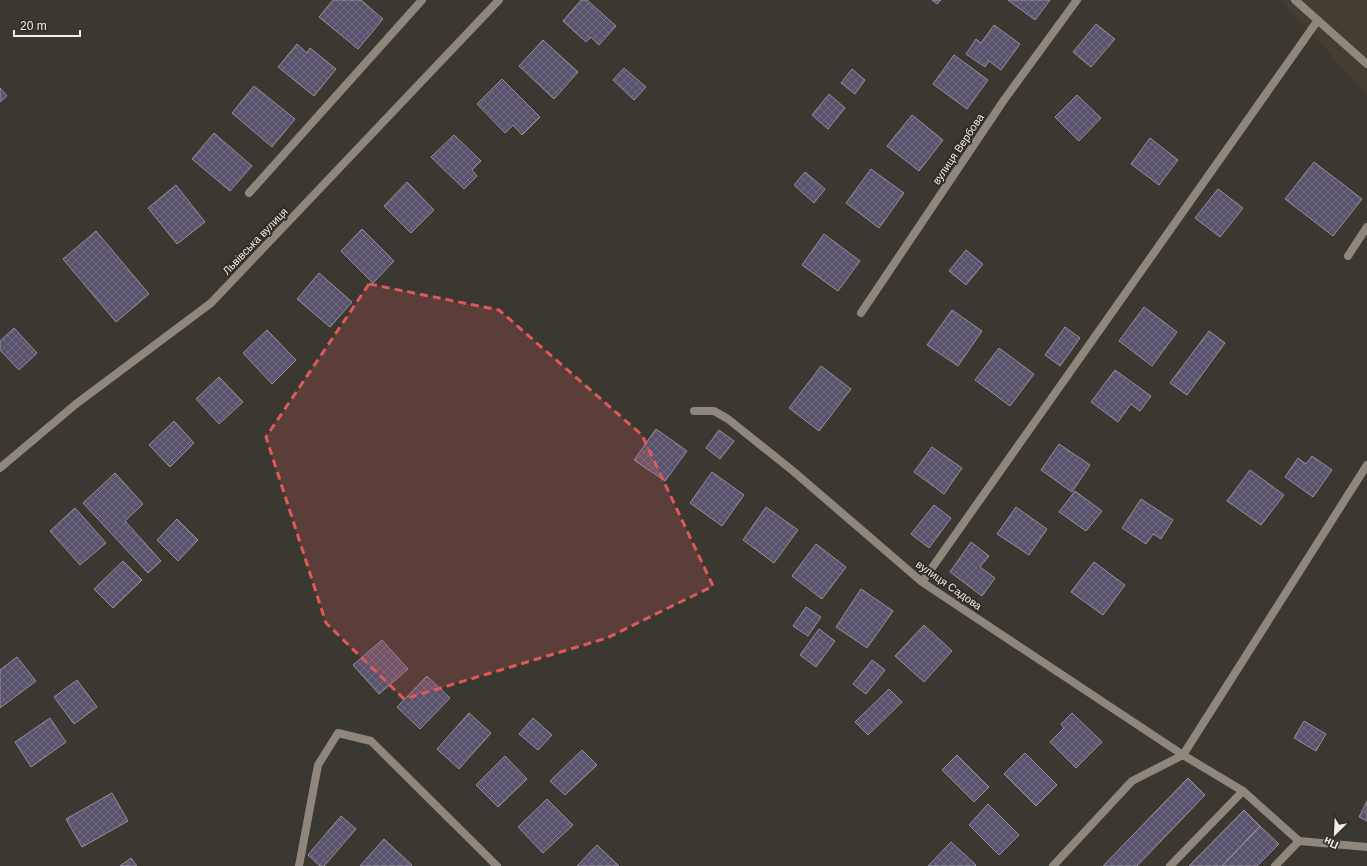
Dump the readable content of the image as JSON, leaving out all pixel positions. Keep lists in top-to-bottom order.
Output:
{
  "streets": {
    "street": ["вулиця Вербова", "Львівська вулиця", "вулиця Садова"]
  },
  "scale_bar": "20 m",
  "north": "bottom left"
}
